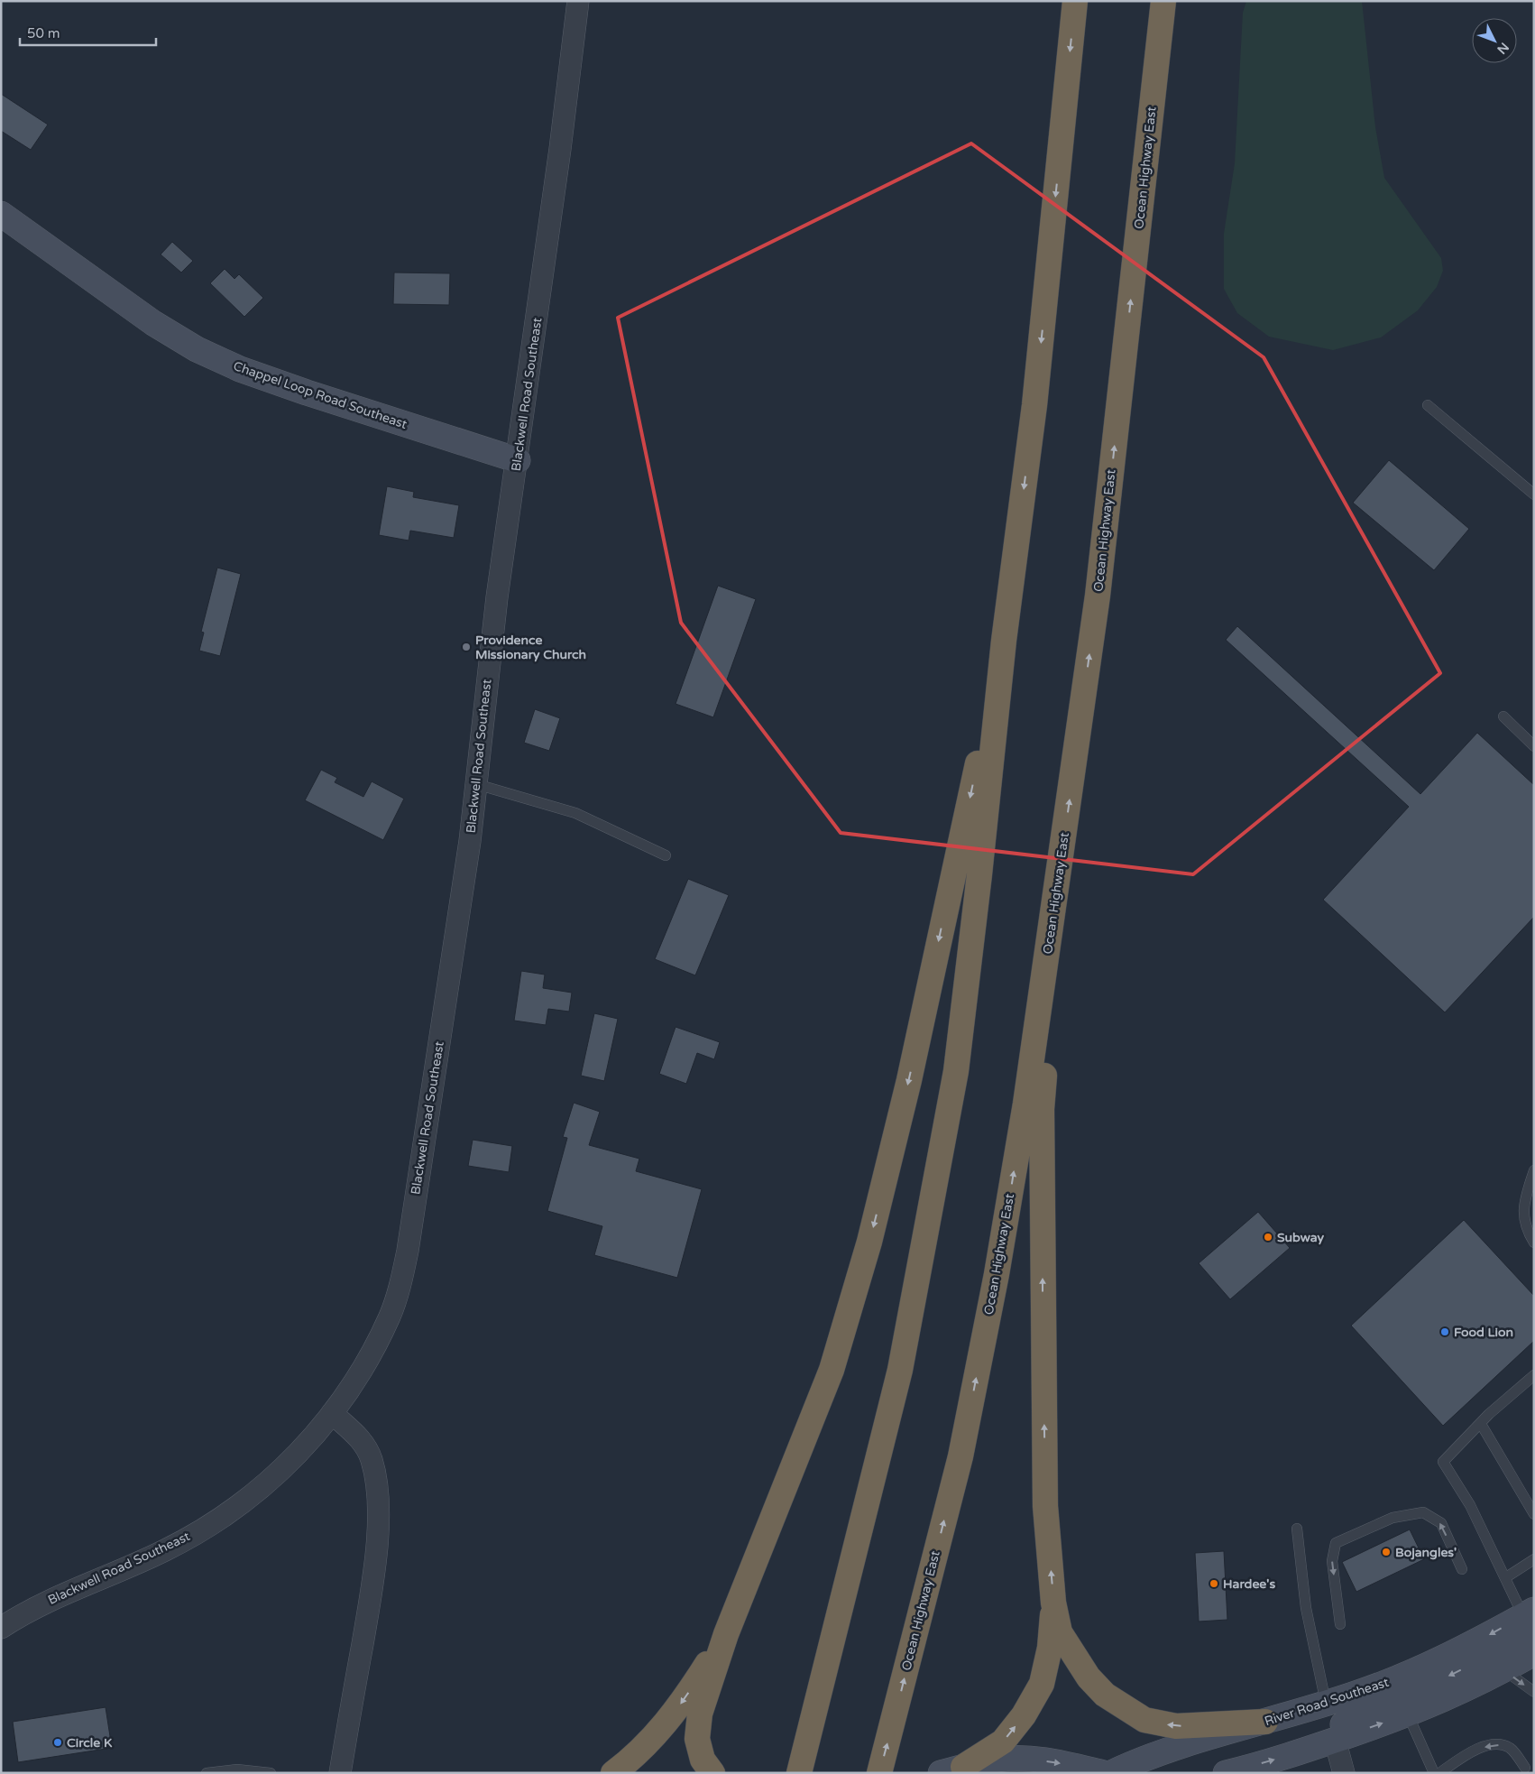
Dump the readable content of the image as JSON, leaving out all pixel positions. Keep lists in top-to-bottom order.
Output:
{
  "streets": {
    "highway": ["Ocean Highway East"],
    "main road": ["Chappel Loop Road Southeast", "River Road Southeast"],
    "street": ["Blackwell Road Southeast"]
  },
  "crossings": [
    ["Blackwell Road Southeast", "Chappel Loop Road Southeast"]
  ],
  "places": [
    "Providence Missionary Church",
    "Subway",
    "Food Lion",
    "Bojangles'",
    "Hardee's",
    "Circle K"
  ],
  "scale_bar": "50 m",
  "north": "bottom right"
}
